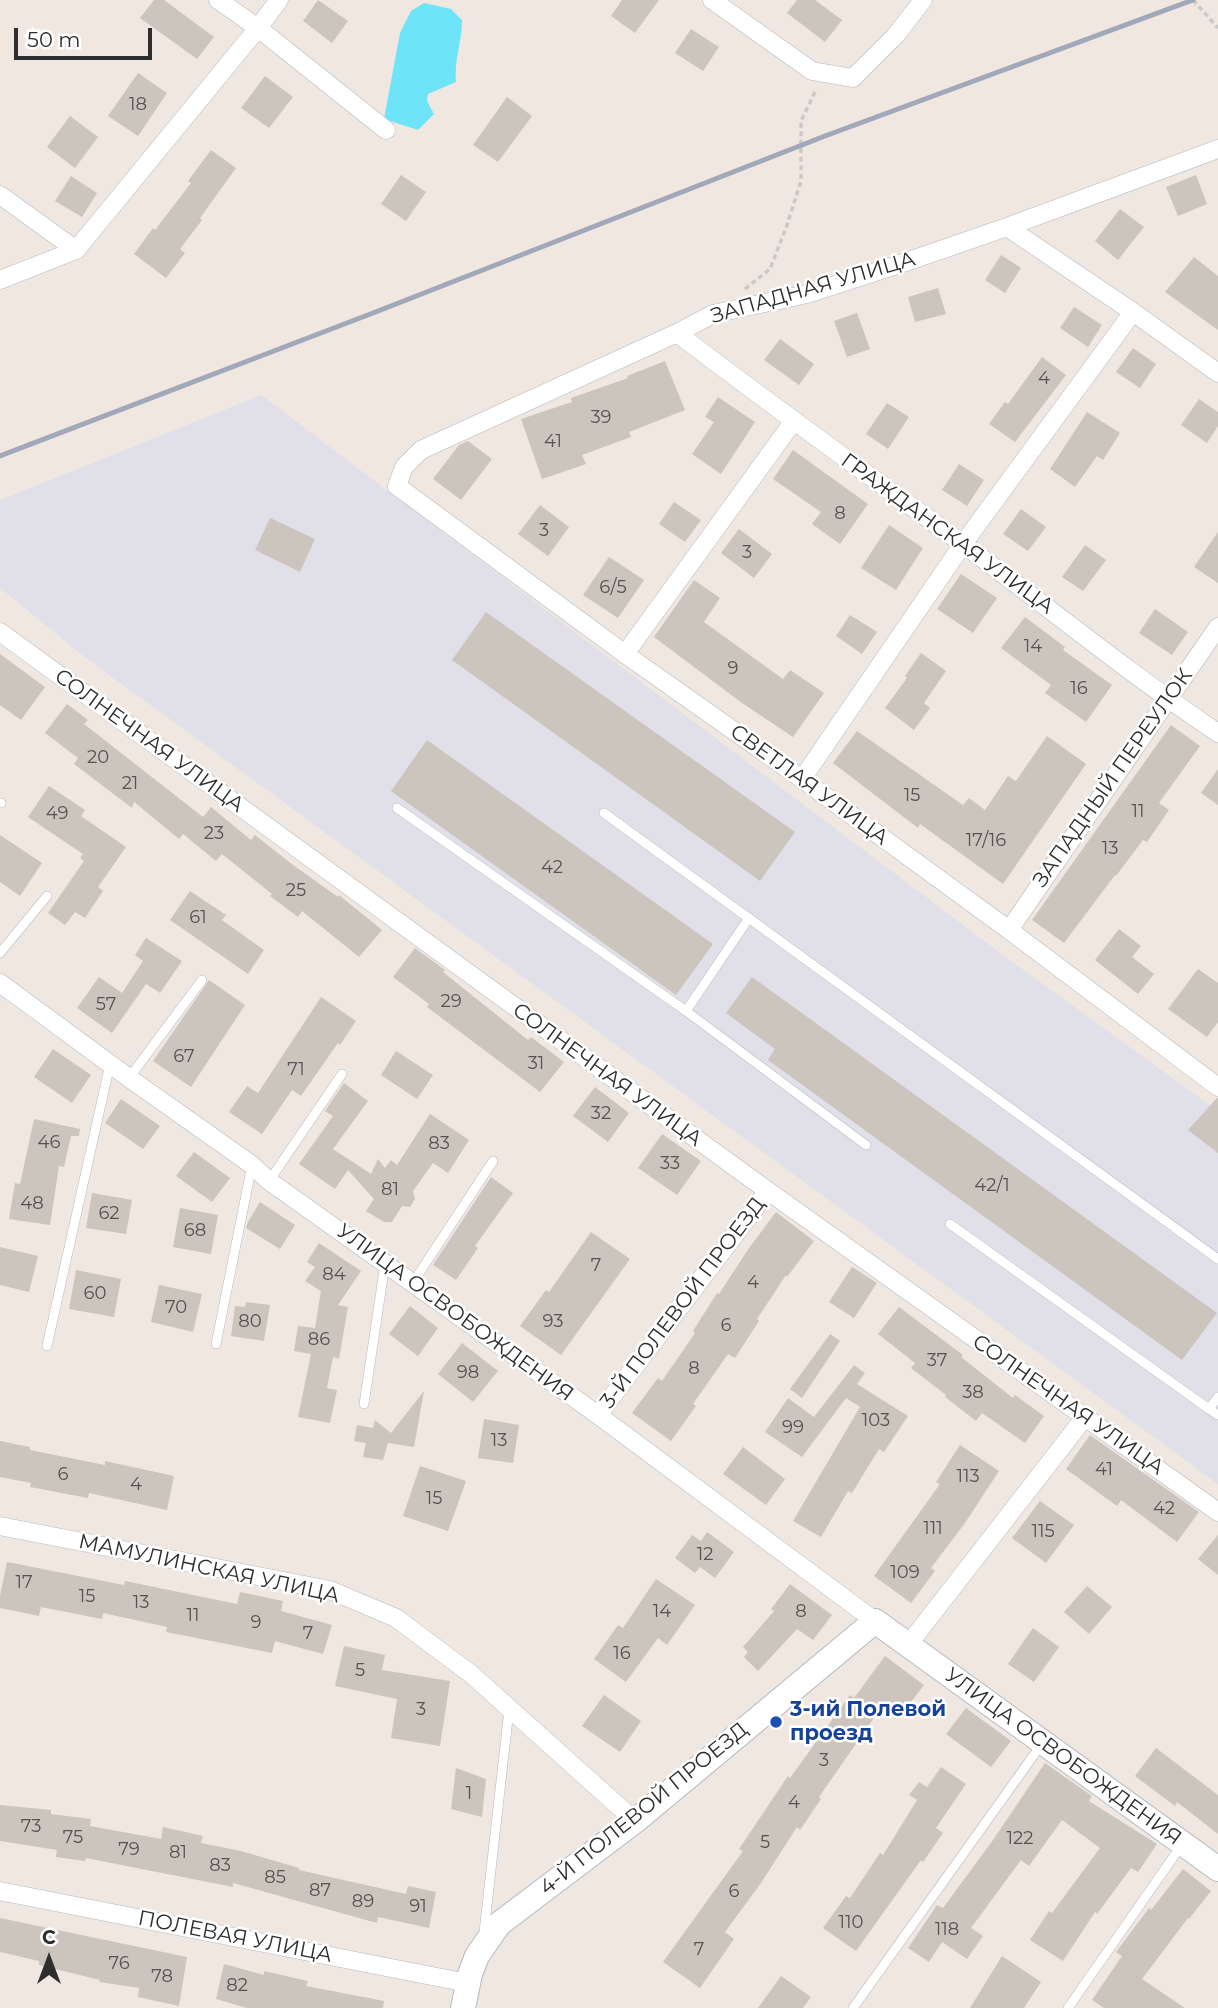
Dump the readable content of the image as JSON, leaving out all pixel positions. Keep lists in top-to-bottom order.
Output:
{
  "streets": {
    "street": [
      "ЗАПАДНАЯ УЛИЦА",
      "ГРАЖДАНСКАЯ УЛИЦА",
      "СОЛНЕЧНАЯ УЛИЦА",
      "ЗАПАДНЫЙ ПЕРЕУЛОК",
      "СВЕТЛАЯ УЛИЦА",
      "3-Й ПОЛЕВОЙ ПРОЕЗД",
      "УЛИЦА ОСВОБОЖДЕНИЯ",
      "МАМУЛИНСКАЯ УЛИЦА",
      "4-Й ПОЛЕВОЙ ПРОЕЗД",
      "ПОЛЕВАЯ УЛИЦА"
    ]
  },
  "crossings": [
    ["ЗАПАДНАЯ УЛИЦА", "ГРАЖДАНСКАЯ УЛИЦА"],
    ["ЗАПАДНАЯ УЛИЦА", "СВЕТЛАЯ УЛИЦА"],
    ["ГРАЖДАНСКАЯ УЛИЦА", "ЗАПАДНЫЙ ПЕРЕУЛОК"],
    ["СОЛНЕЧНАЯ УЛИЦА", "3-Й ПОЛЕВОЙ ПРОЕЗД"],
    ["ЗАПАДНЫЙ ПЕРЕУЛОК", "СВЕТЛАЯ УЛИЦА"],
    ["3-Й ПОЛЕВОЙ ПРОЕЗД", "УЛИЦА ОСВОБОЖДЕНИЯ"],
    ["УЛИЦА ОСВОБОЖДЕНИЯ", "4-Й ПОЛЕВОЙ ПРОЕЗД"],
    ["МАМУЛИНСКАЯ УЛИЦА", "4-Й ПОЛЕВОЙ ПРОЕЗД"],
    ["4-Й ПОЛЕВОЙ ПРОЕЗД", "ПОЛЕВАЯ УЛИЦА"]
  ],
  "places": ["3-ий Полевой проезд"],
  "house_numbers": [
    "18",
    "4",
    "39",
    "41",
    "8",
    "3",
    "3",
    "6/5",
    "14",
    "9",
    "16",
    "20",
    "21",
    "15",
    "11",
    "49",
    "23",
    "17/16",
    "13",
    "42",
    "25",
    "61",
    "29",
    "57",
    "67",
    "31",
    "71",
    "32",
    "46",
    "83",
    "33",
    "42/1",
    "81",
    "48",
    "62",
    "68",
    "7",
    "84",
    "4",
    "60",
    "70",
    "80",
    "93",
    "6",
    "86",
    "37",
    "8",
    "98",
    "38",
    "103",
    "99",
    "13",
    "41",
    "6",
    "113",
    "4",
    "15",
    "42",
    "111",
    "115",
    "12",
    "109",
    "17",
    "15",
    "13",
    "14",
    "8",
    "11",
    "9",
    "7",
    "16",
    "5",
    "3",
    "3",
    "1",
    "4",
    "73",
    "75",
    "122",
    "5",
    "79",
    "81",
    "83",
    "85",
    "87",
    "6",
    "89",
    "91",
    "110",
    "118",
    "7",
    "76",
    "78",
    "82"
  ],
  "scale_bar": "50 m",
  "north": "top"
}
